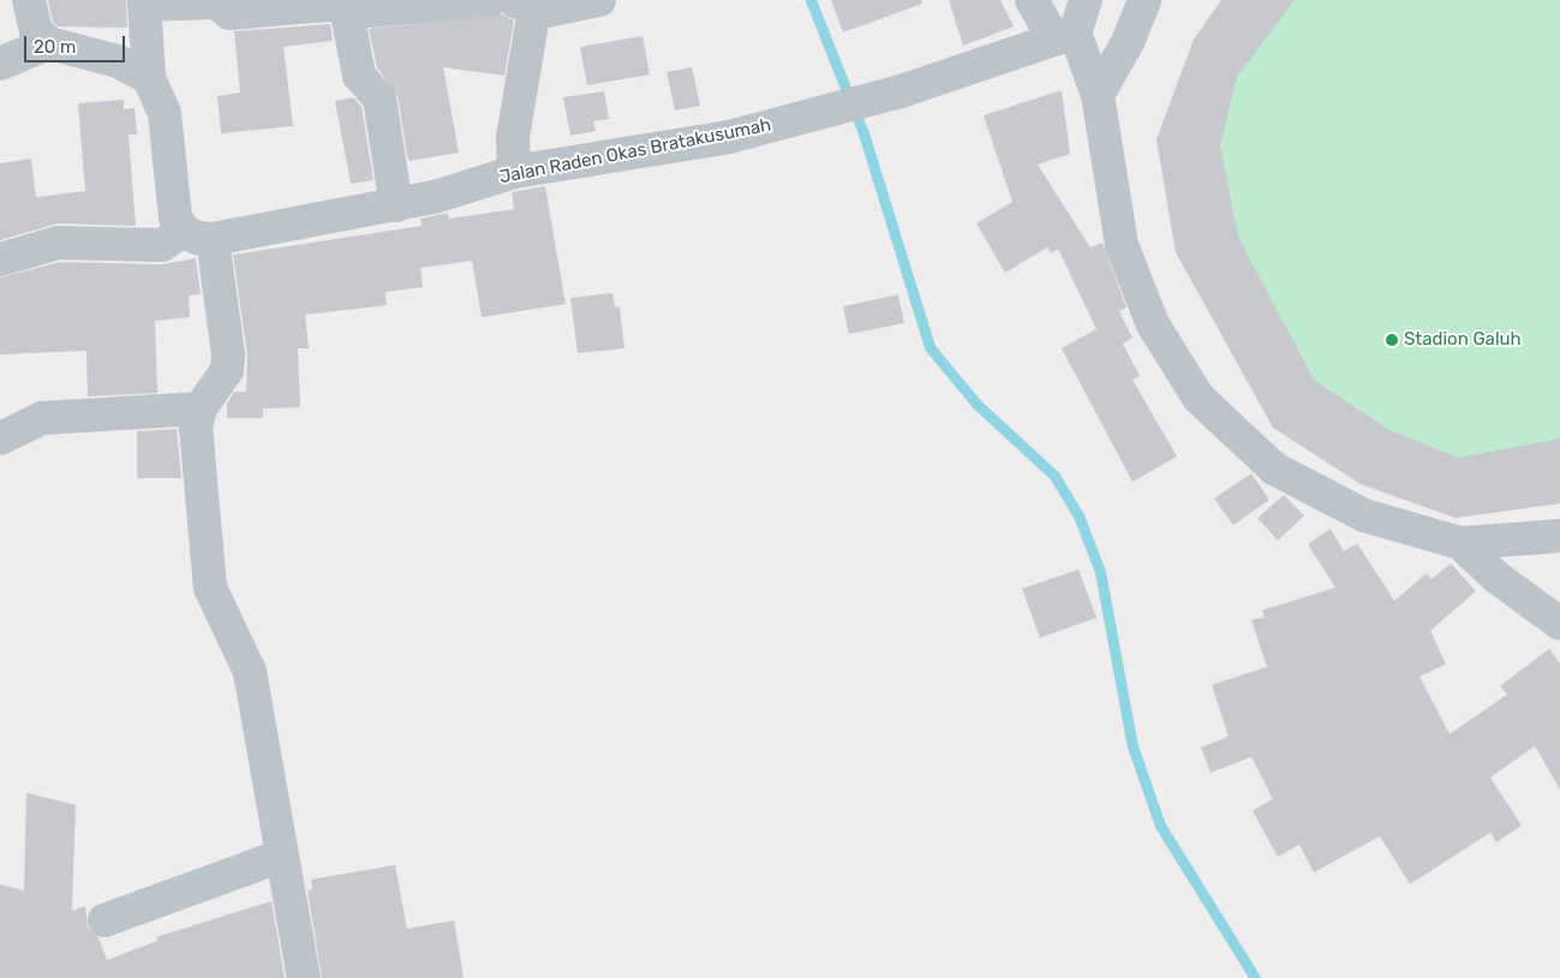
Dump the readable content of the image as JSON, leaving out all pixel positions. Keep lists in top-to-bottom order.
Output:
{
  "streets": {
    "street": ["Jalan Raden Okas Bratakusumah"]
  },
  "places": ["Stadion Galuh"],
  "scale_bar": "20 m"
}
